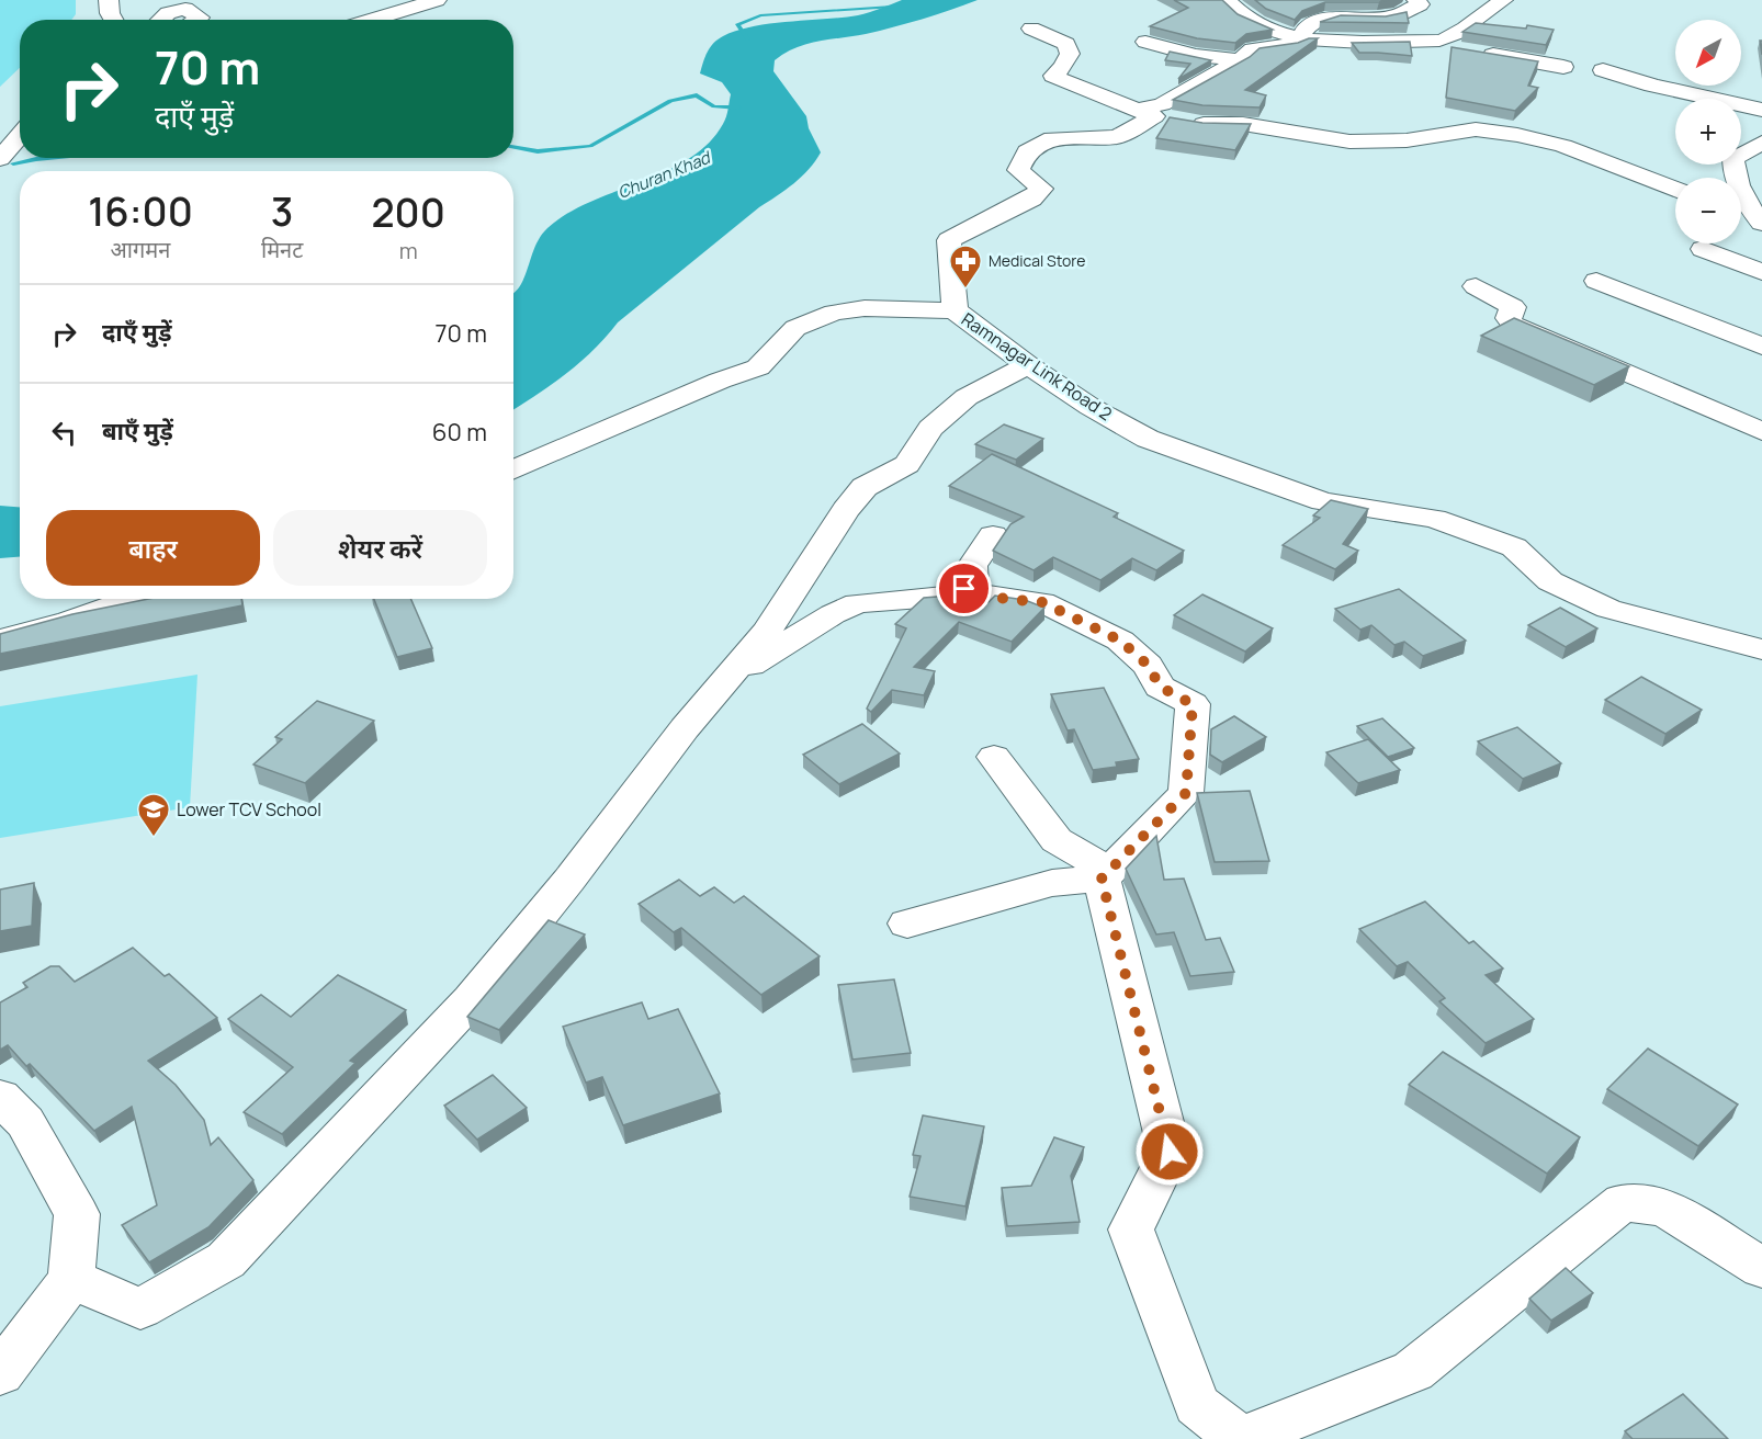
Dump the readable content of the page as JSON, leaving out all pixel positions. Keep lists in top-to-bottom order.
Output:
{
  "streets": {
    "street": ["Ramnagar Link Road 2"]
  },
  "water": ["Churan Khad"],
  "places": {
    "pharmacy": ["Medical Store"],
    "school or university": ["Lower TCV School"]
  },
  "north": "bottom left",
  "page": {
    "map_buttons": ["+", "−"],
    "turn": ["70 m", "दाएँ मुड़ें"],
    "eta": [
      "16:00",
      "आगमन",
      "3",
      "मिनट",
      "200",
      "m"
    ],
    "list": [
      {
        "name": "दाएँ मुड़ें",
        "value": "70 m"
      },
      {
        "name": "बाएँ मुड़ें",
        "value": "60 m"
      }
    ],
    "buttons": ["बाहर", "शेयर करें"]
  }
}
